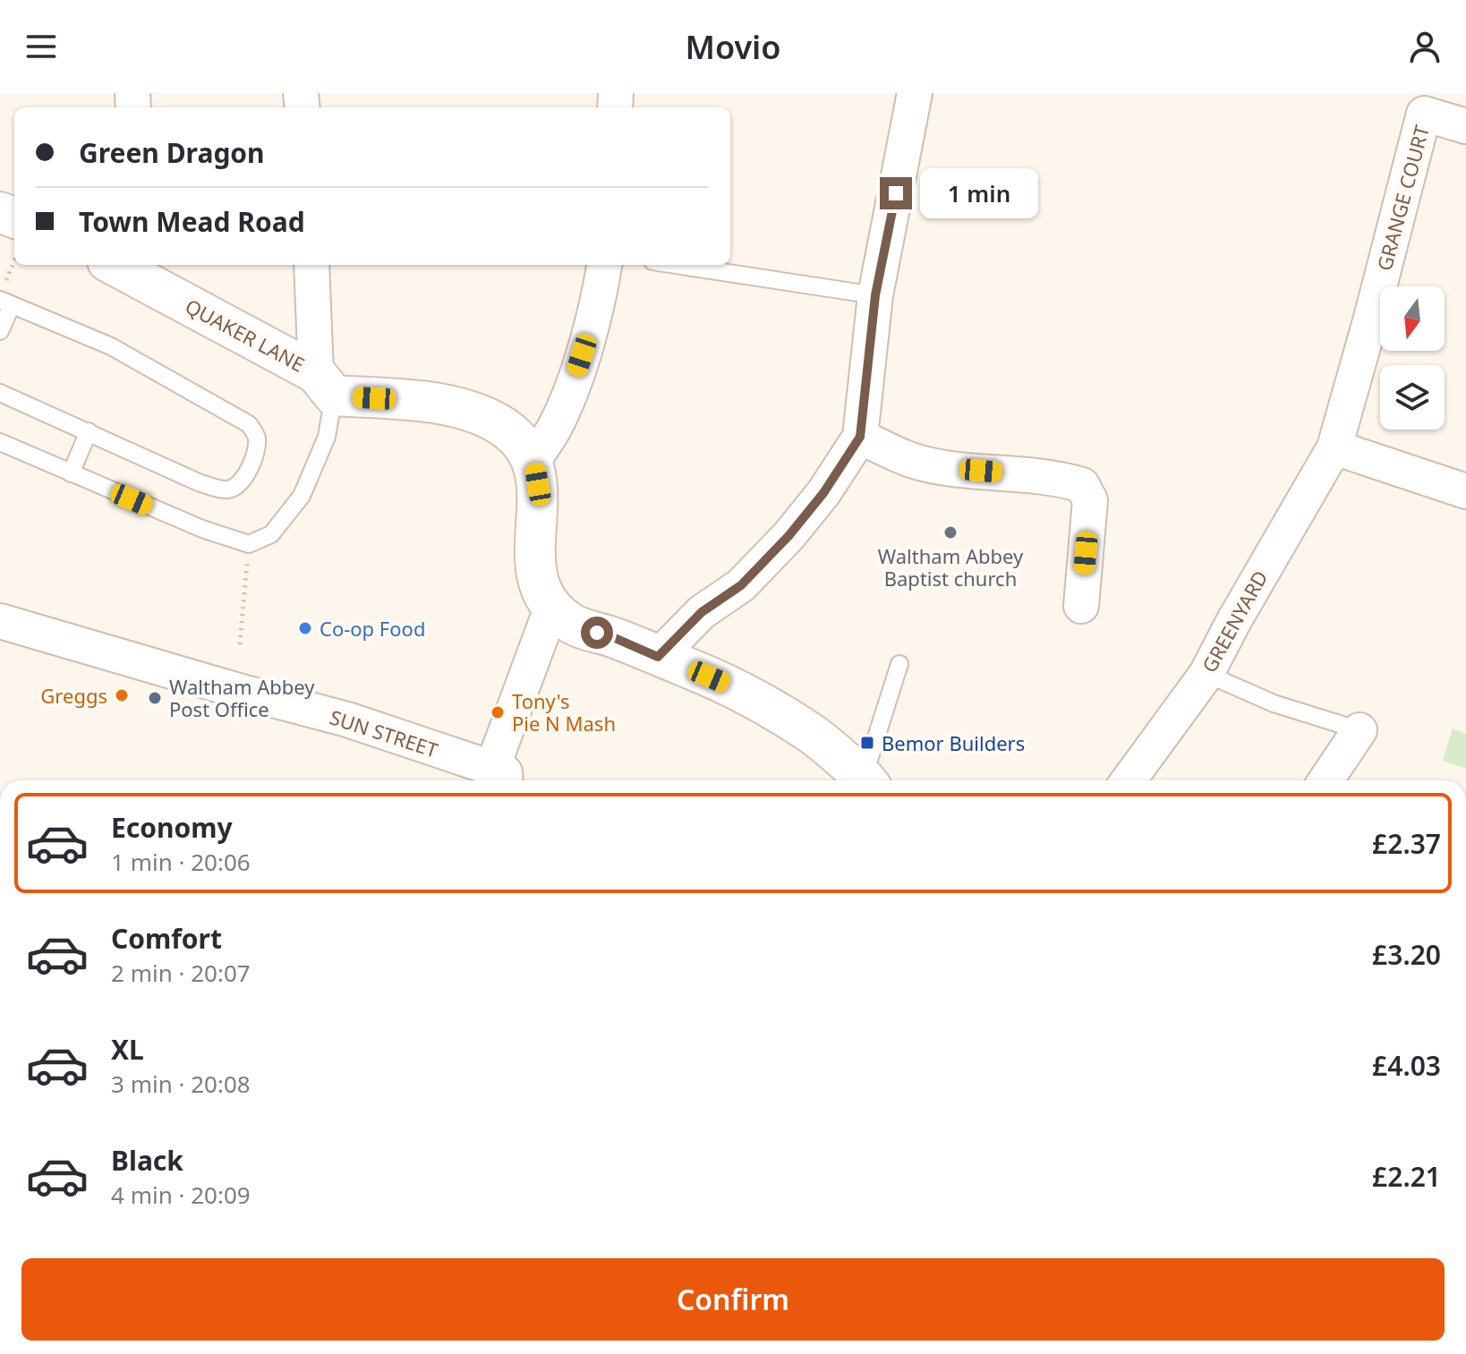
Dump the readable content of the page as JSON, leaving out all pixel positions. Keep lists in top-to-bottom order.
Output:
{
  "streets": {
    "street": [
      "GRANGE COURT",
      "QUAKER LANE",
      "GREENYARD",
      "SUN STREET"
    ]
  },
  "crossings": [
    ["GRANGE COURT", "GREENYARD"]
  ],
  "places": {
    "other": [
      "Waltham Abbey Baptist church",
      "Co-op Food",
      "Greggs",
      "Waltham Abbey Post Office",
      "Tony's Pie N Mash"
    ],
    "transit": ["Bemor Builders"]
  },
  "north": "bottom",
  "page": {
    "header": "Movio",
    "banner": ["Green Dragon", "Town Mead Road"],
    "bubble": "1 min",
    "list": [
      {
        "name": "Economy",
        "note": "1 min · 20:06",
        "value": "£2.37"
      },
      {
        "name": "Comfort",
        "note": "2 min · 20:07",
        "value": "£3.20"
      },
      {
        "name": "XL",
        "note": "3 min · 20:08",
        "value": "£4.03"
      },
      {
        "name": "Black",
        "note": "4 min · 20:09",
        "value": "£2.21"
      }
    ],
    "buttons": "Confirm"
  }
}
